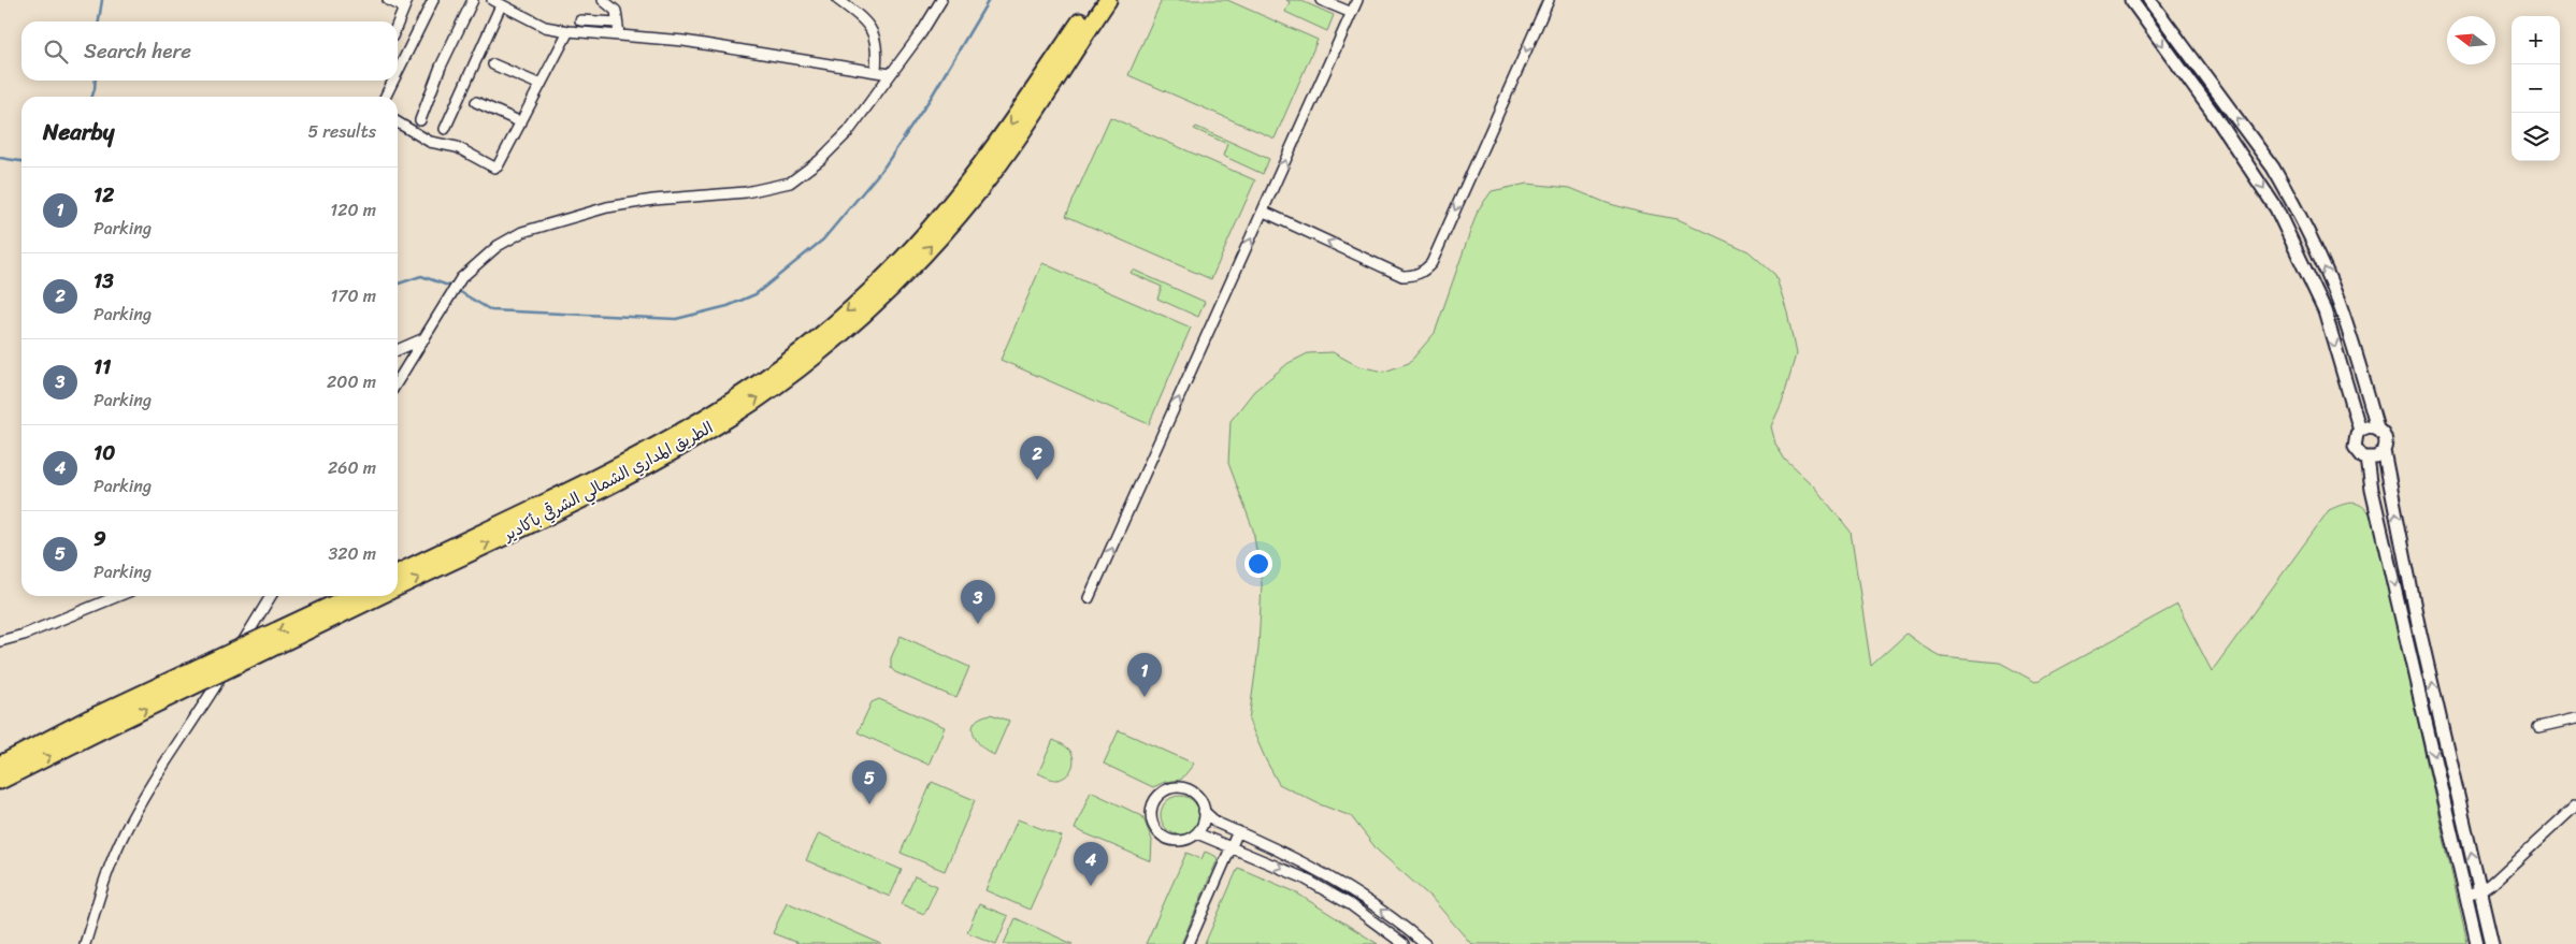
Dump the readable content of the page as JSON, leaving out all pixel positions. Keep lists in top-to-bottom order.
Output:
{
  "streets": {
    "highway": ["الطريق المداري الشمالي الشرقي بأكادير"]
  },
  "north": "left",
  "page": {
    "map_buttons": ["+", "−"],
    "search": "Search here",
    "heading": ["Nearby", "5 results"],
    "list": [
      {
        "mark": "1",
        "name": "12",
        "note": "Parking",
        "value": "120 m"
      },
      {
        "mark": "2",
        "name": "13",
        "note": "Parking",
        "value": "170 m"
      },
      {
        "mark": "3",
        "name": "11",
        "note": "Parking",
        "value": "200 m"
      },
      {
        "mark": "4",
        "name": "10",
        "note": "Parking",
        "value": "260 m"
      },
      {
        "mark": "5",
        "name": "9",
        "note": "Parking",
        "value": "320 m"
      }
    ],
    "pins": [
      "2",
      "3",
      "1",
      "5",
      "4"
    ]
  }
}
